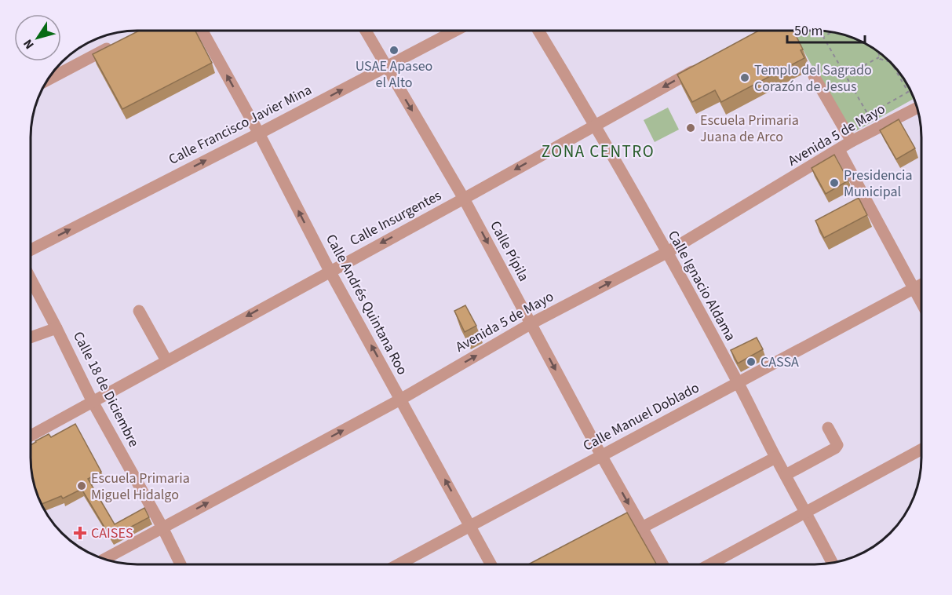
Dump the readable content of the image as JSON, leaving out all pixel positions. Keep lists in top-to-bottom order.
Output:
{
  "streets": {
    "street": [
      "Calle Francisco Javier Mina",
      "Avenida 5 de Mayo",
      "Calle Insurgentes",
      "Calle Pípila",
      "Calle Ignacio Aldama",
      "Calle Andrés Quintana Roo",
      "Calle 18 de Diciembre",
      "Calle Manuel Doblado"
    ]
  },
  "crossings": [
    ["Calle Francisco Javier Mina", "Calle Pípila"],
    ["Calle Francisco Javier Mina", "Calle Andrés Quintana Roo"],
    ["Avenida 5 de Mayo", "Calle Pípila"],
    ["Avenida 5 de Mayo", "Calle Ignacio Aldama"],
    ["Avenida 5 de Mayo", "Calle Andrés Quintana Roo"],
    ["Avenida 5 de Mayo", "Calle 18 de Diciembre"],
    ["Calle Insurgentes", "Calle Pípila"],
    ["Calle Insurgentes", "Calle Ignacio Aldama"],
    ["Calle Insurgentes", "Calle Andrés Quintana Roo"],
    ["Calle Insurgentes", "Calle 18 de Diciembre"],
    ["Calle Pípila", "Calle Manuel Doblado"],
    ["Calle Ignacio Aldama", "Calle Manuel Doblado"],
    ["Calle Andrés Quintana Roo", "Calle Manuel Doblado"]
  ],
  "one_way": [
    "Calle Francisco Javier Mina",
    "Avenida 5 de Mayo",
    "Calle Insurgentes",
    "Calle Pípila",
    "Calle Andrés Quintana Roo"
  ],
  "districts": ["ZONA CENTRO"],
  "places": {
    "other": [
      "USAE Apaseo el Alto",
      "Templo del Sagrado Corazón de Jesus",
      "Escuela Primaria Juana de Arco",
      "Presidencia Municipal",
      "CASSA",
      "Escuela Primaria Miguel Hidalgo"
    ],
    "health": ["CAISES"]
  },
  "scale_bar": "50 m",
  "north": "bottom left"
}
